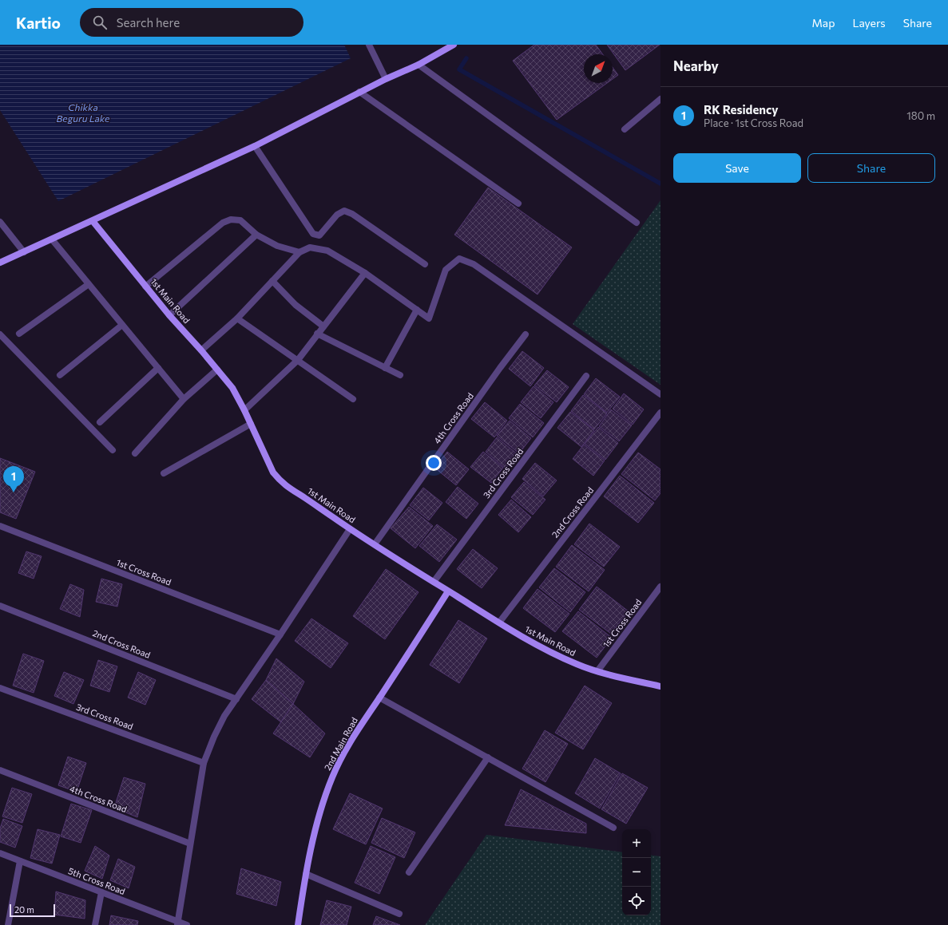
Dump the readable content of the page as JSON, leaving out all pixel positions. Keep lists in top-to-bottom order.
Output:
{
  "streets": {
    "street": [
      "1st Main Road",
      "4th Cross Road",
      "3rd Cross Road",
      "2nd Cross Road",
      "1st Cross Road",
      "2nd Main Road",
      "5th Cross Road"
    ]
  },
  "crossings": [
    ["1st Main Road", "4th Cross Road"],
    ["1st Main Road", "3rd Cross Road"],
    ["1st Main Road", "2nd Cross Road"],
    ["1st Main Road", "1st Cross Road"],
    ["1st Main Road", "2nd Main Road"]
  ],
  "water": ["Chikka Beguru Lake"],
  "scale_bar": "20 m",
  "north": "top right",
  "page": {
    "header": "Kartio",
    "search": "Search here",
    "nav": ["Map", "Layers", "Share"],
    "heading": "Nearby",
    "list": [
      {
        "mark": "1",
        "name": "RK Residency",
        "note": "Place · 1st Cross Road",
        "value": "180 m"
      }
    ],
    "buttons": ["Save", "Share"],
    "pins": "1",
    "map_buttons": ["+", "−"],
    "scale": "20 m"
  }
}
